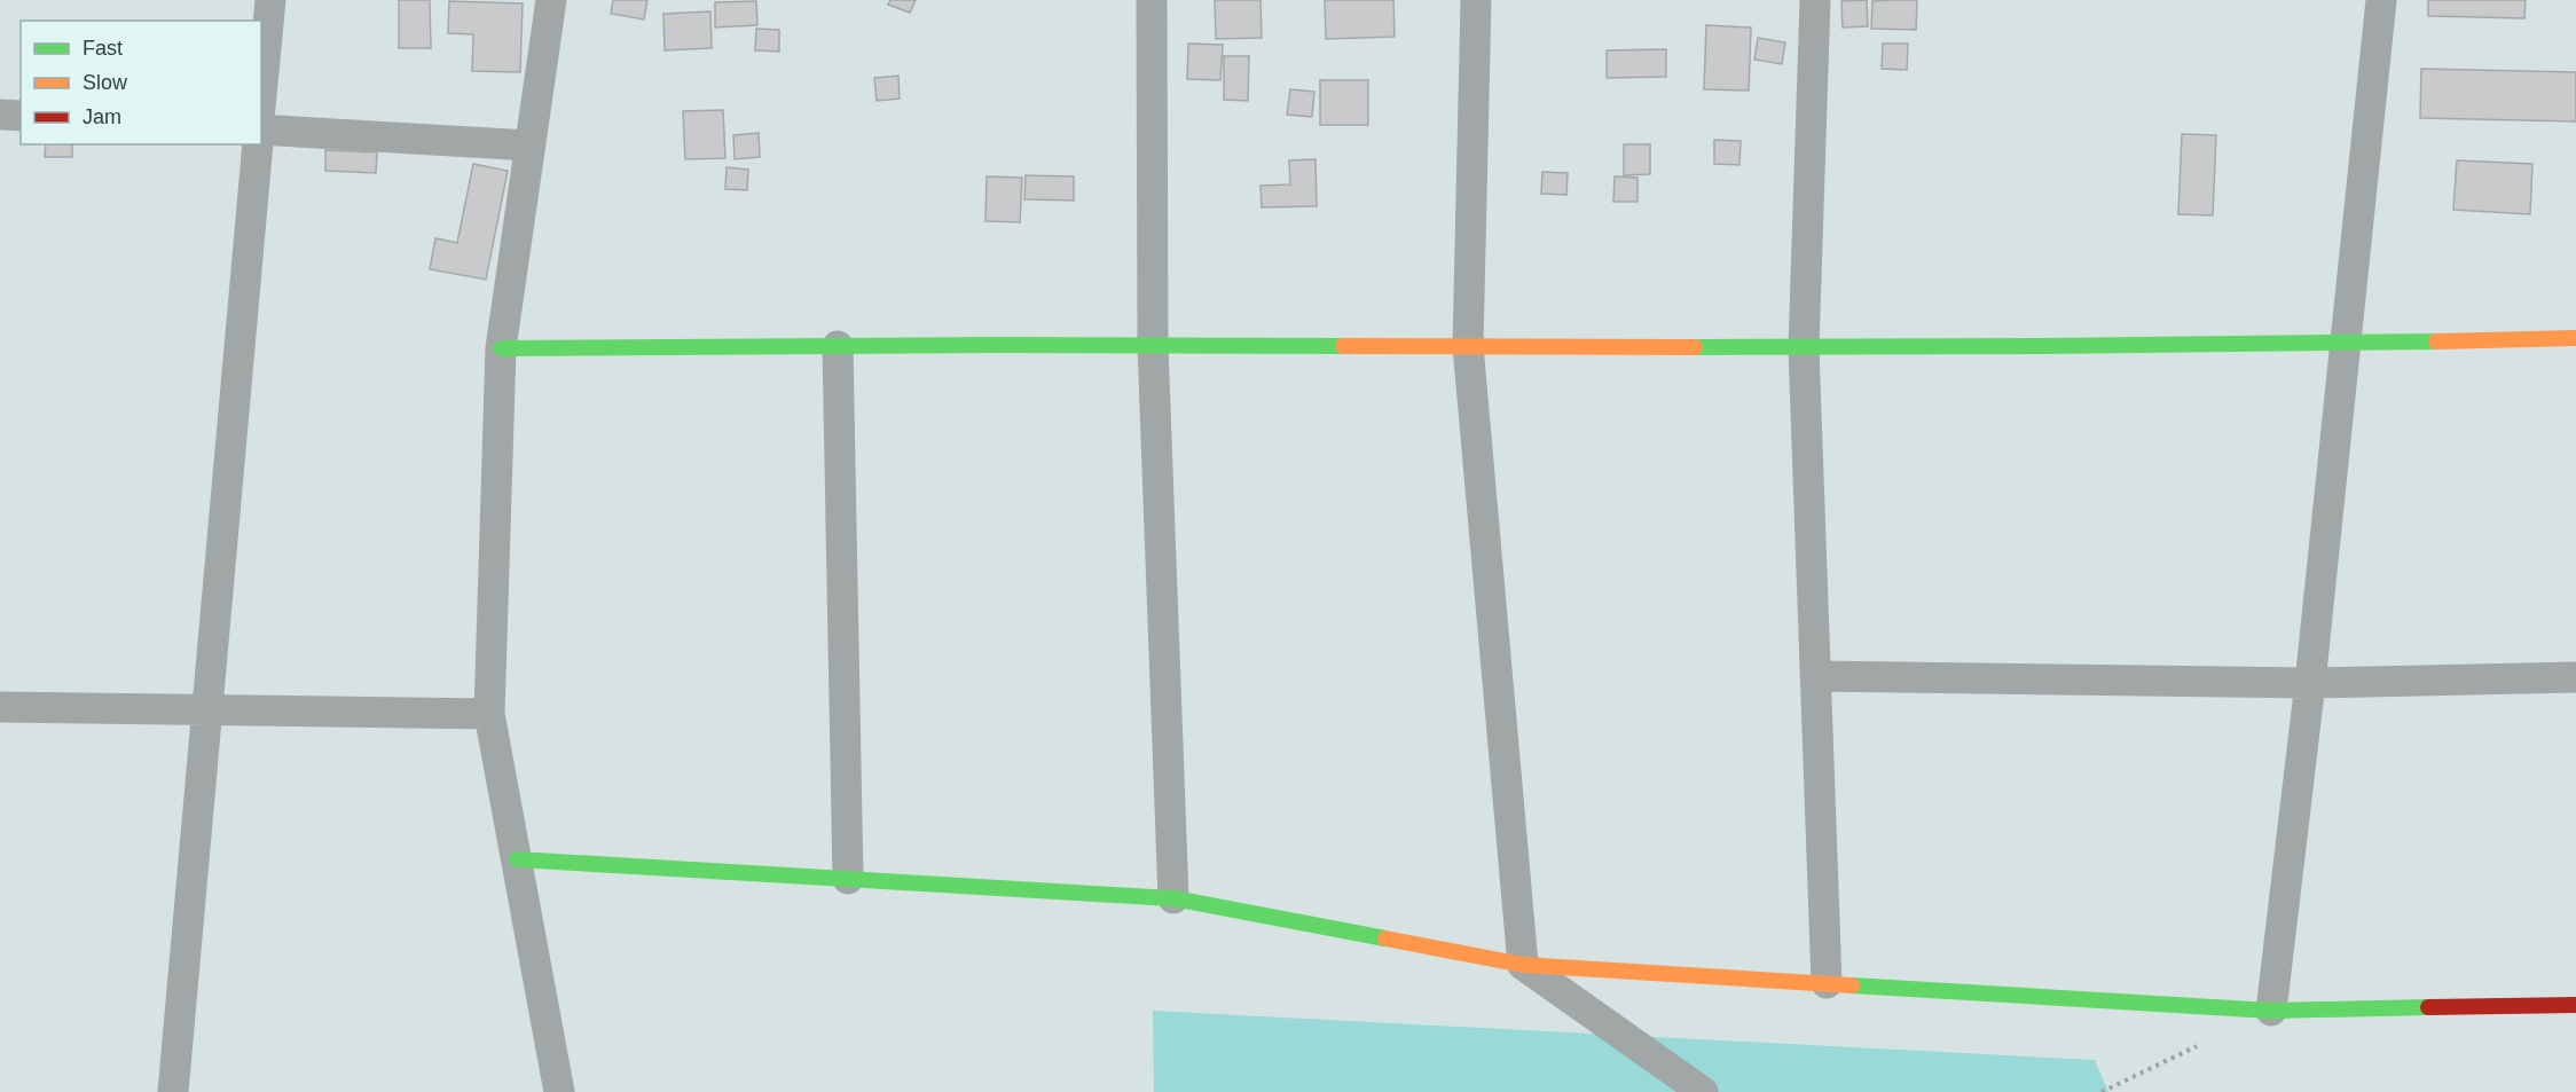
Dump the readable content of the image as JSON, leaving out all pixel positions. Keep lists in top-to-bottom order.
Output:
{
  "legend": ["Fast", "Slow", "Jam"]
}
